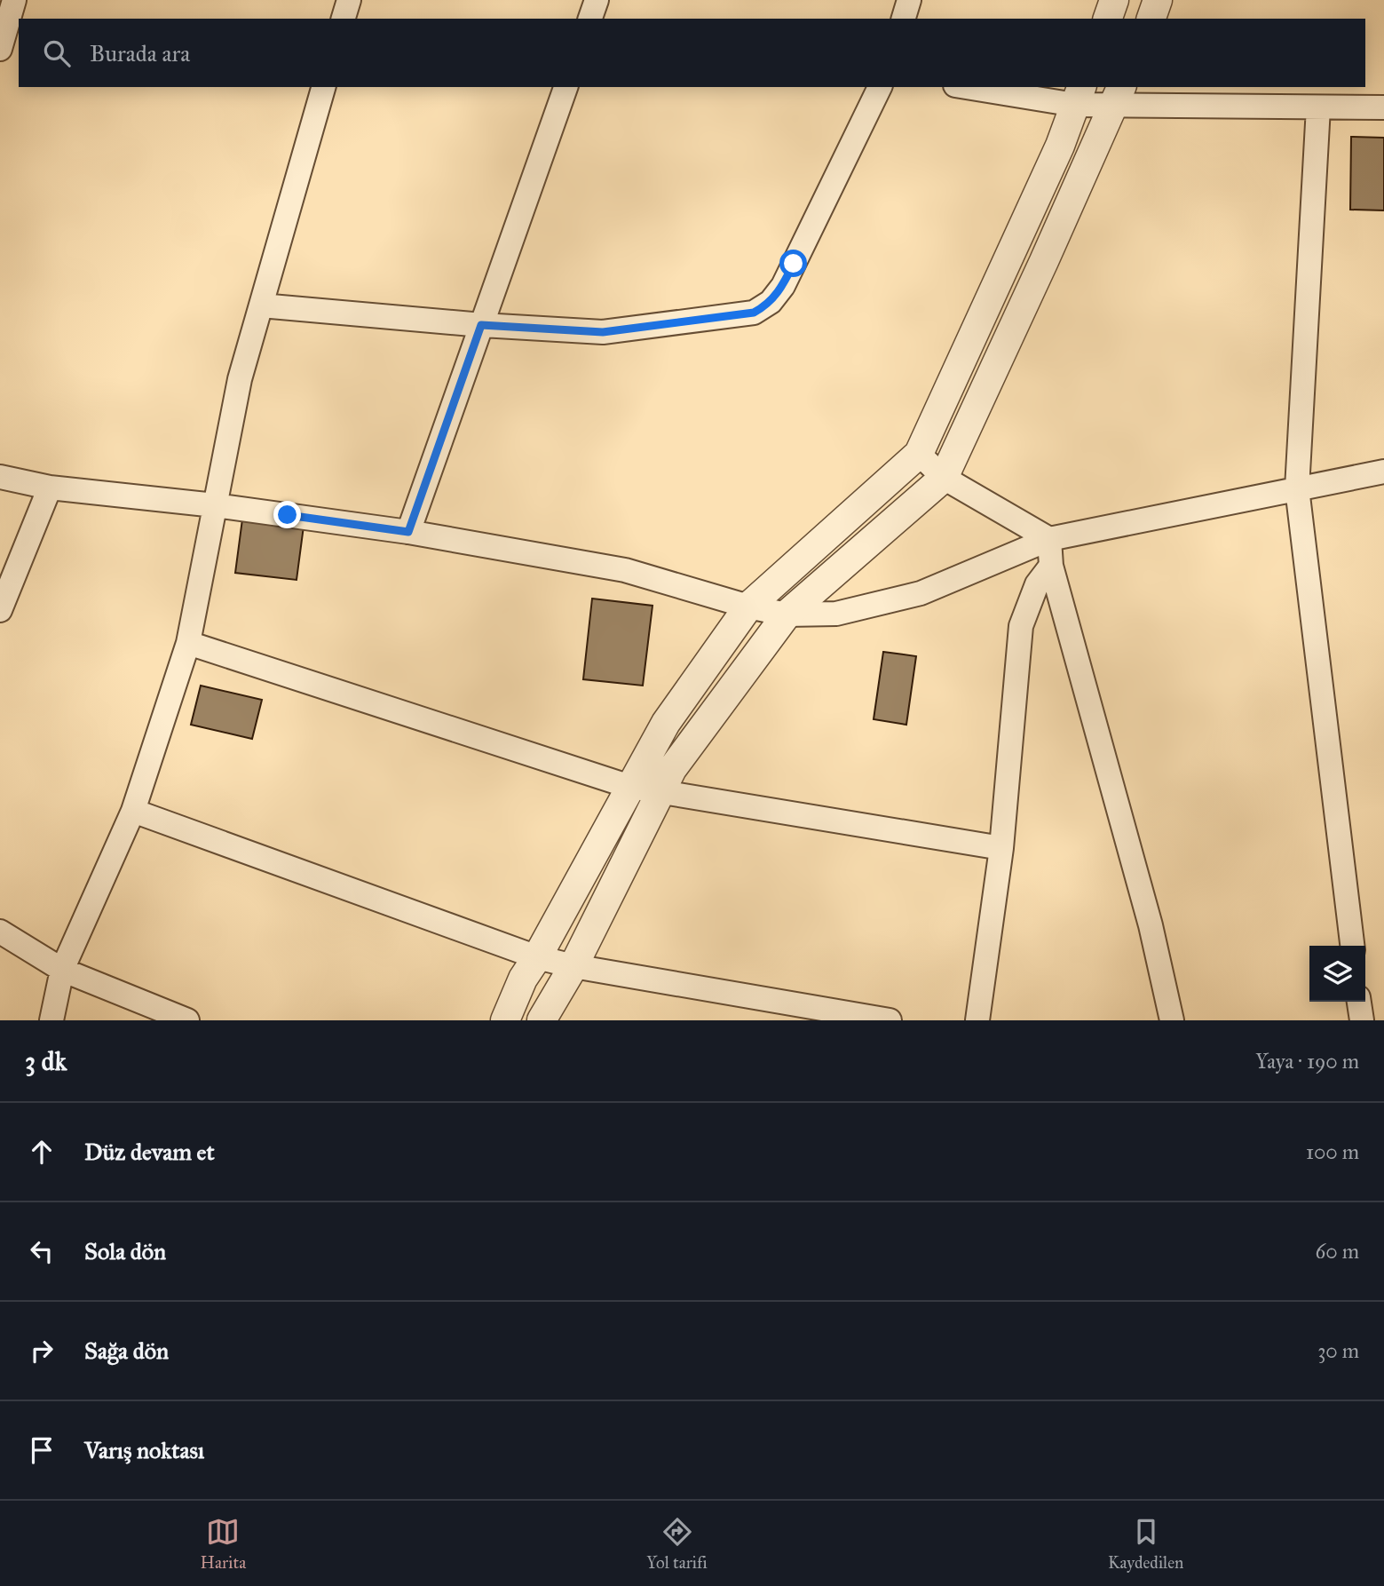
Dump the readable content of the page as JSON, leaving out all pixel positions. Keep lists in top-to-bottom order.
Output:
{
  "page": {
    "search": "Burada ara",
    "heading": ["3 dk", "Yaya · 190 m"],
    "list": [
      ["Düz devam et", "100 m"],
      ["Sola dön", "60 m"],
      ["Sağa dön", "30 m"],
      "Varış noktası"
    ],
    "nav": ["Harita", "Yol tarifi", "Kaydedilen"]
  }
}
